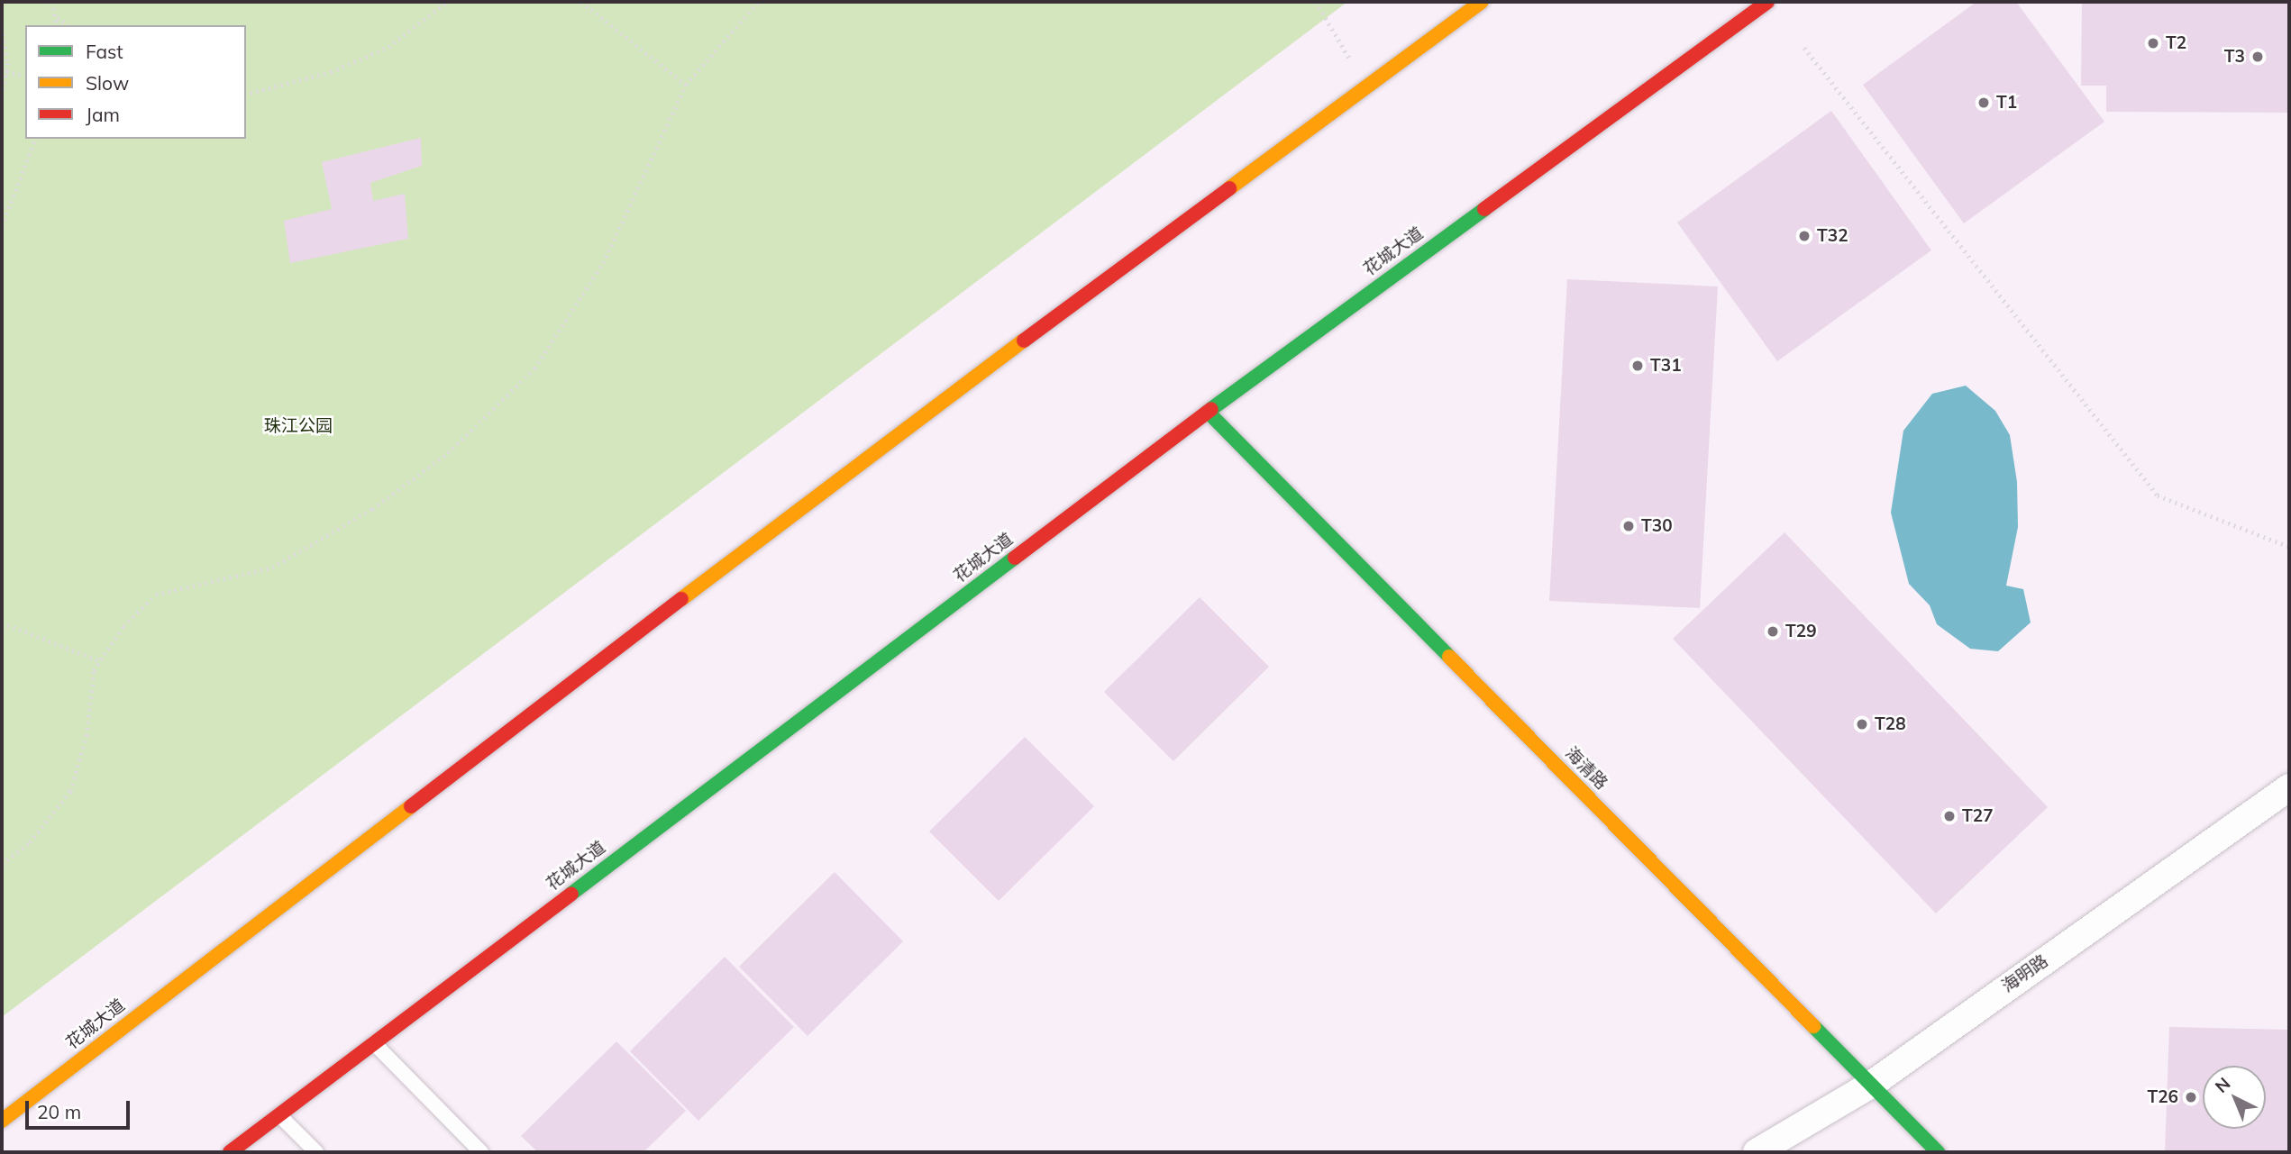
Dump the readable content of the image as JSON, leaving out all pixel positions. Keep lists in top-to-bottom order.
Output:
{
  "streets": {
    "main road": ["花城大道", "海清路"],
    "street": ["海明路"]
  },
  "crossings": [
    ["花城大道", "海清路"],
    ["海清路", "海明路"]
  ],
  "parks": ["珠江公园"],
  "places": [
    "T2",
    "T3",
    "T1",
    "T32",
    "T31",
    "T30",
    "T29",
    "T28",
    "T27",
    "T26"
  ],
  "legend": ["Fast", "Slow", "Jam"],
  "scale_bar": "20 m",
  "north": "top left"
}
